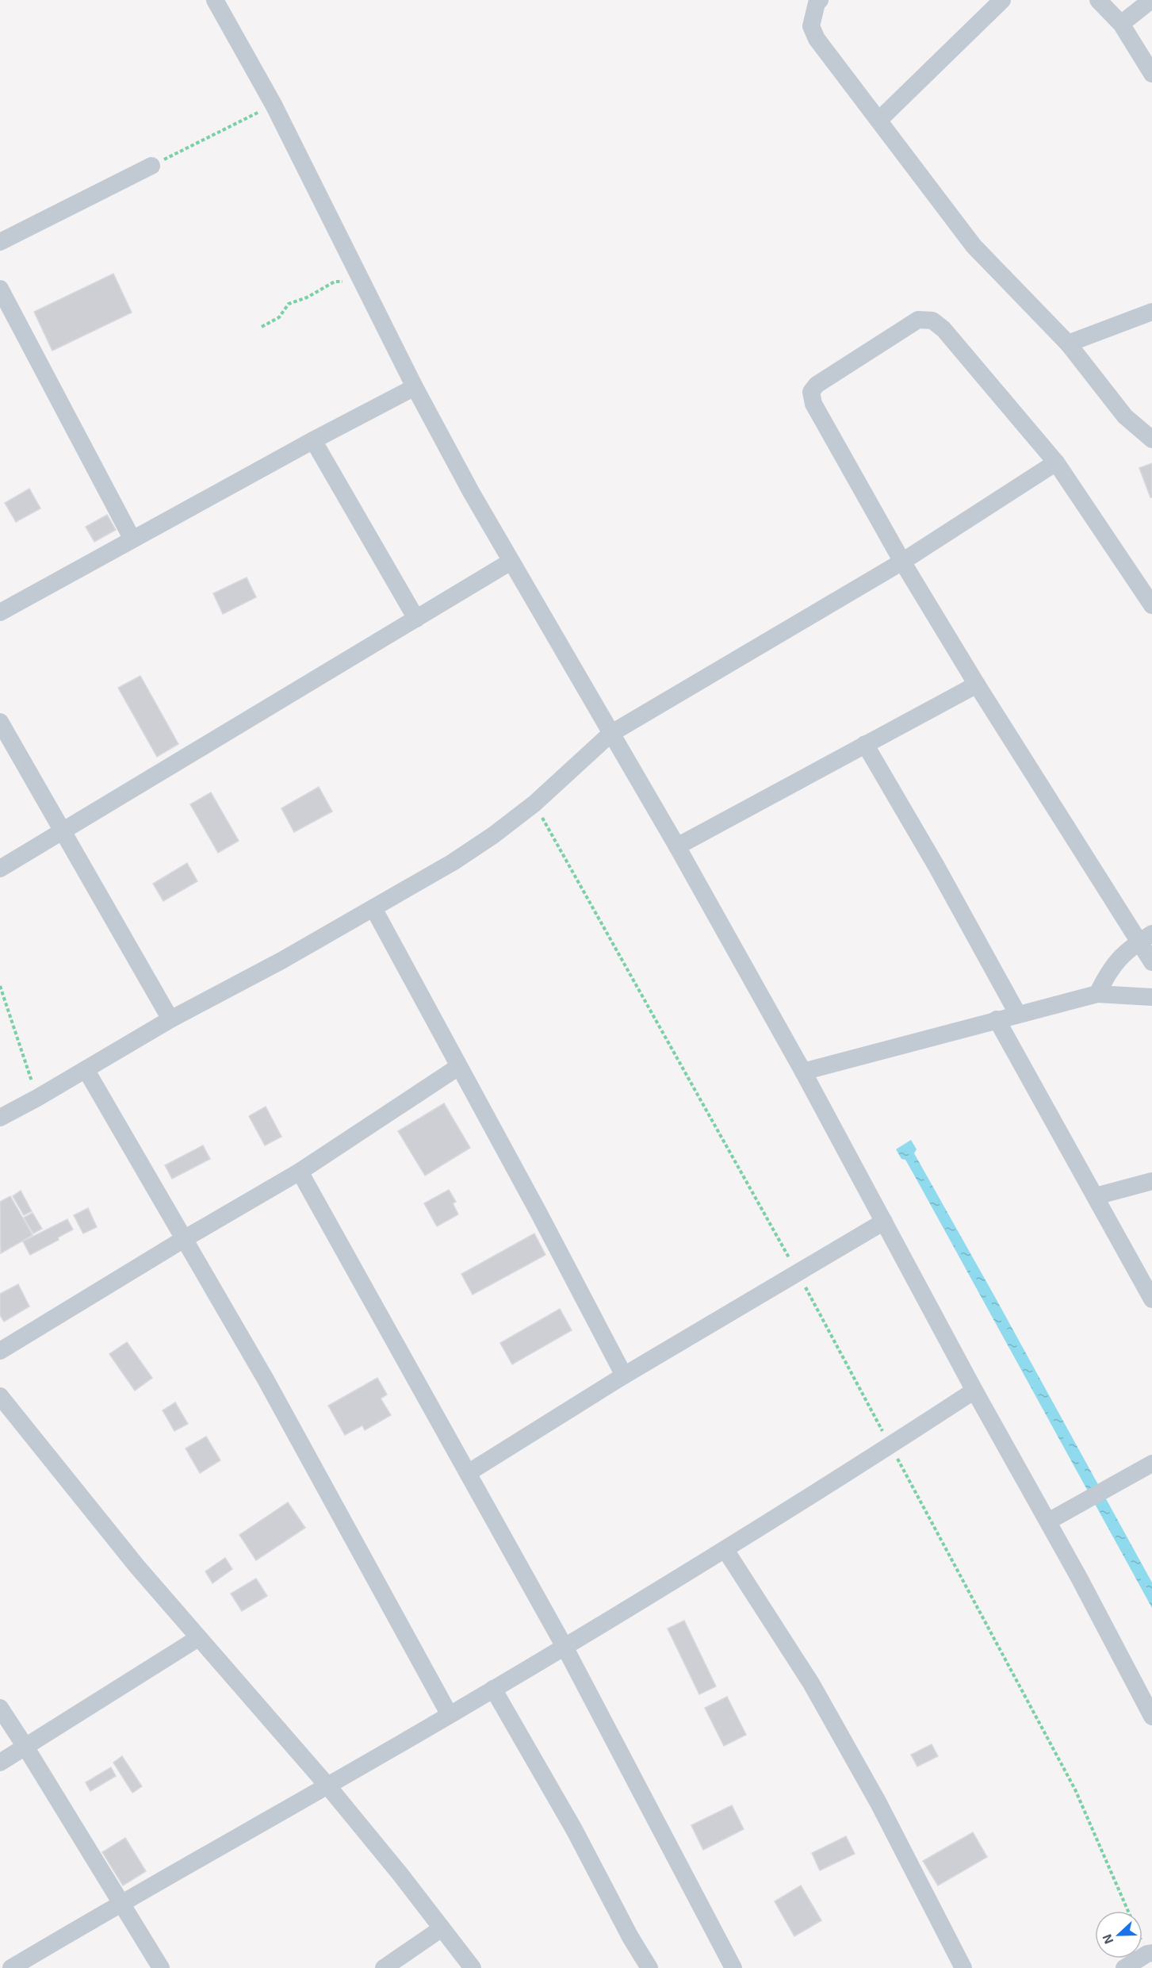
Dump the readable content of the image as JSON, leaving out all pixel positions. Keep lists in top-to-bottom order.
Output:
{
  "north": "left"
}
